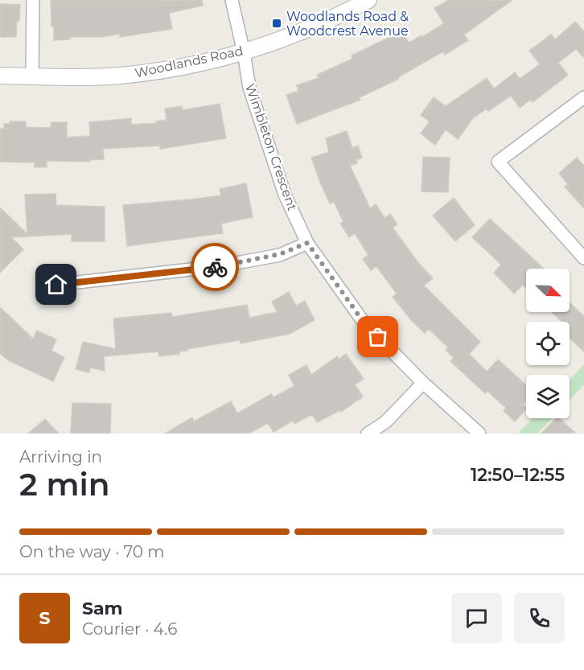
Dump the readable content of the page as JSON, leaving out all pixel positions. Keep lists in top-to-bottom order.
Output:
{
  "streets": {
    "street": ["Woodlands Road", "Wimbleton Crescent"]
  },
  "crossings": [
    ["Woodlands Road", "Wimbleton Crescent"]
  ],
  "places": {
    "transit": ["Woodlands Road & Woodcrest Avenue"]
  },
  "north": "bottom right",
  "page": {
    "heading": ["2 min", "Arriving in", "12:50–12:55"],
    "panel": ["Sam", "Courier · 4.6"],
    "bar": "On the way · 70 m",
    "round": "S"
  }
}
